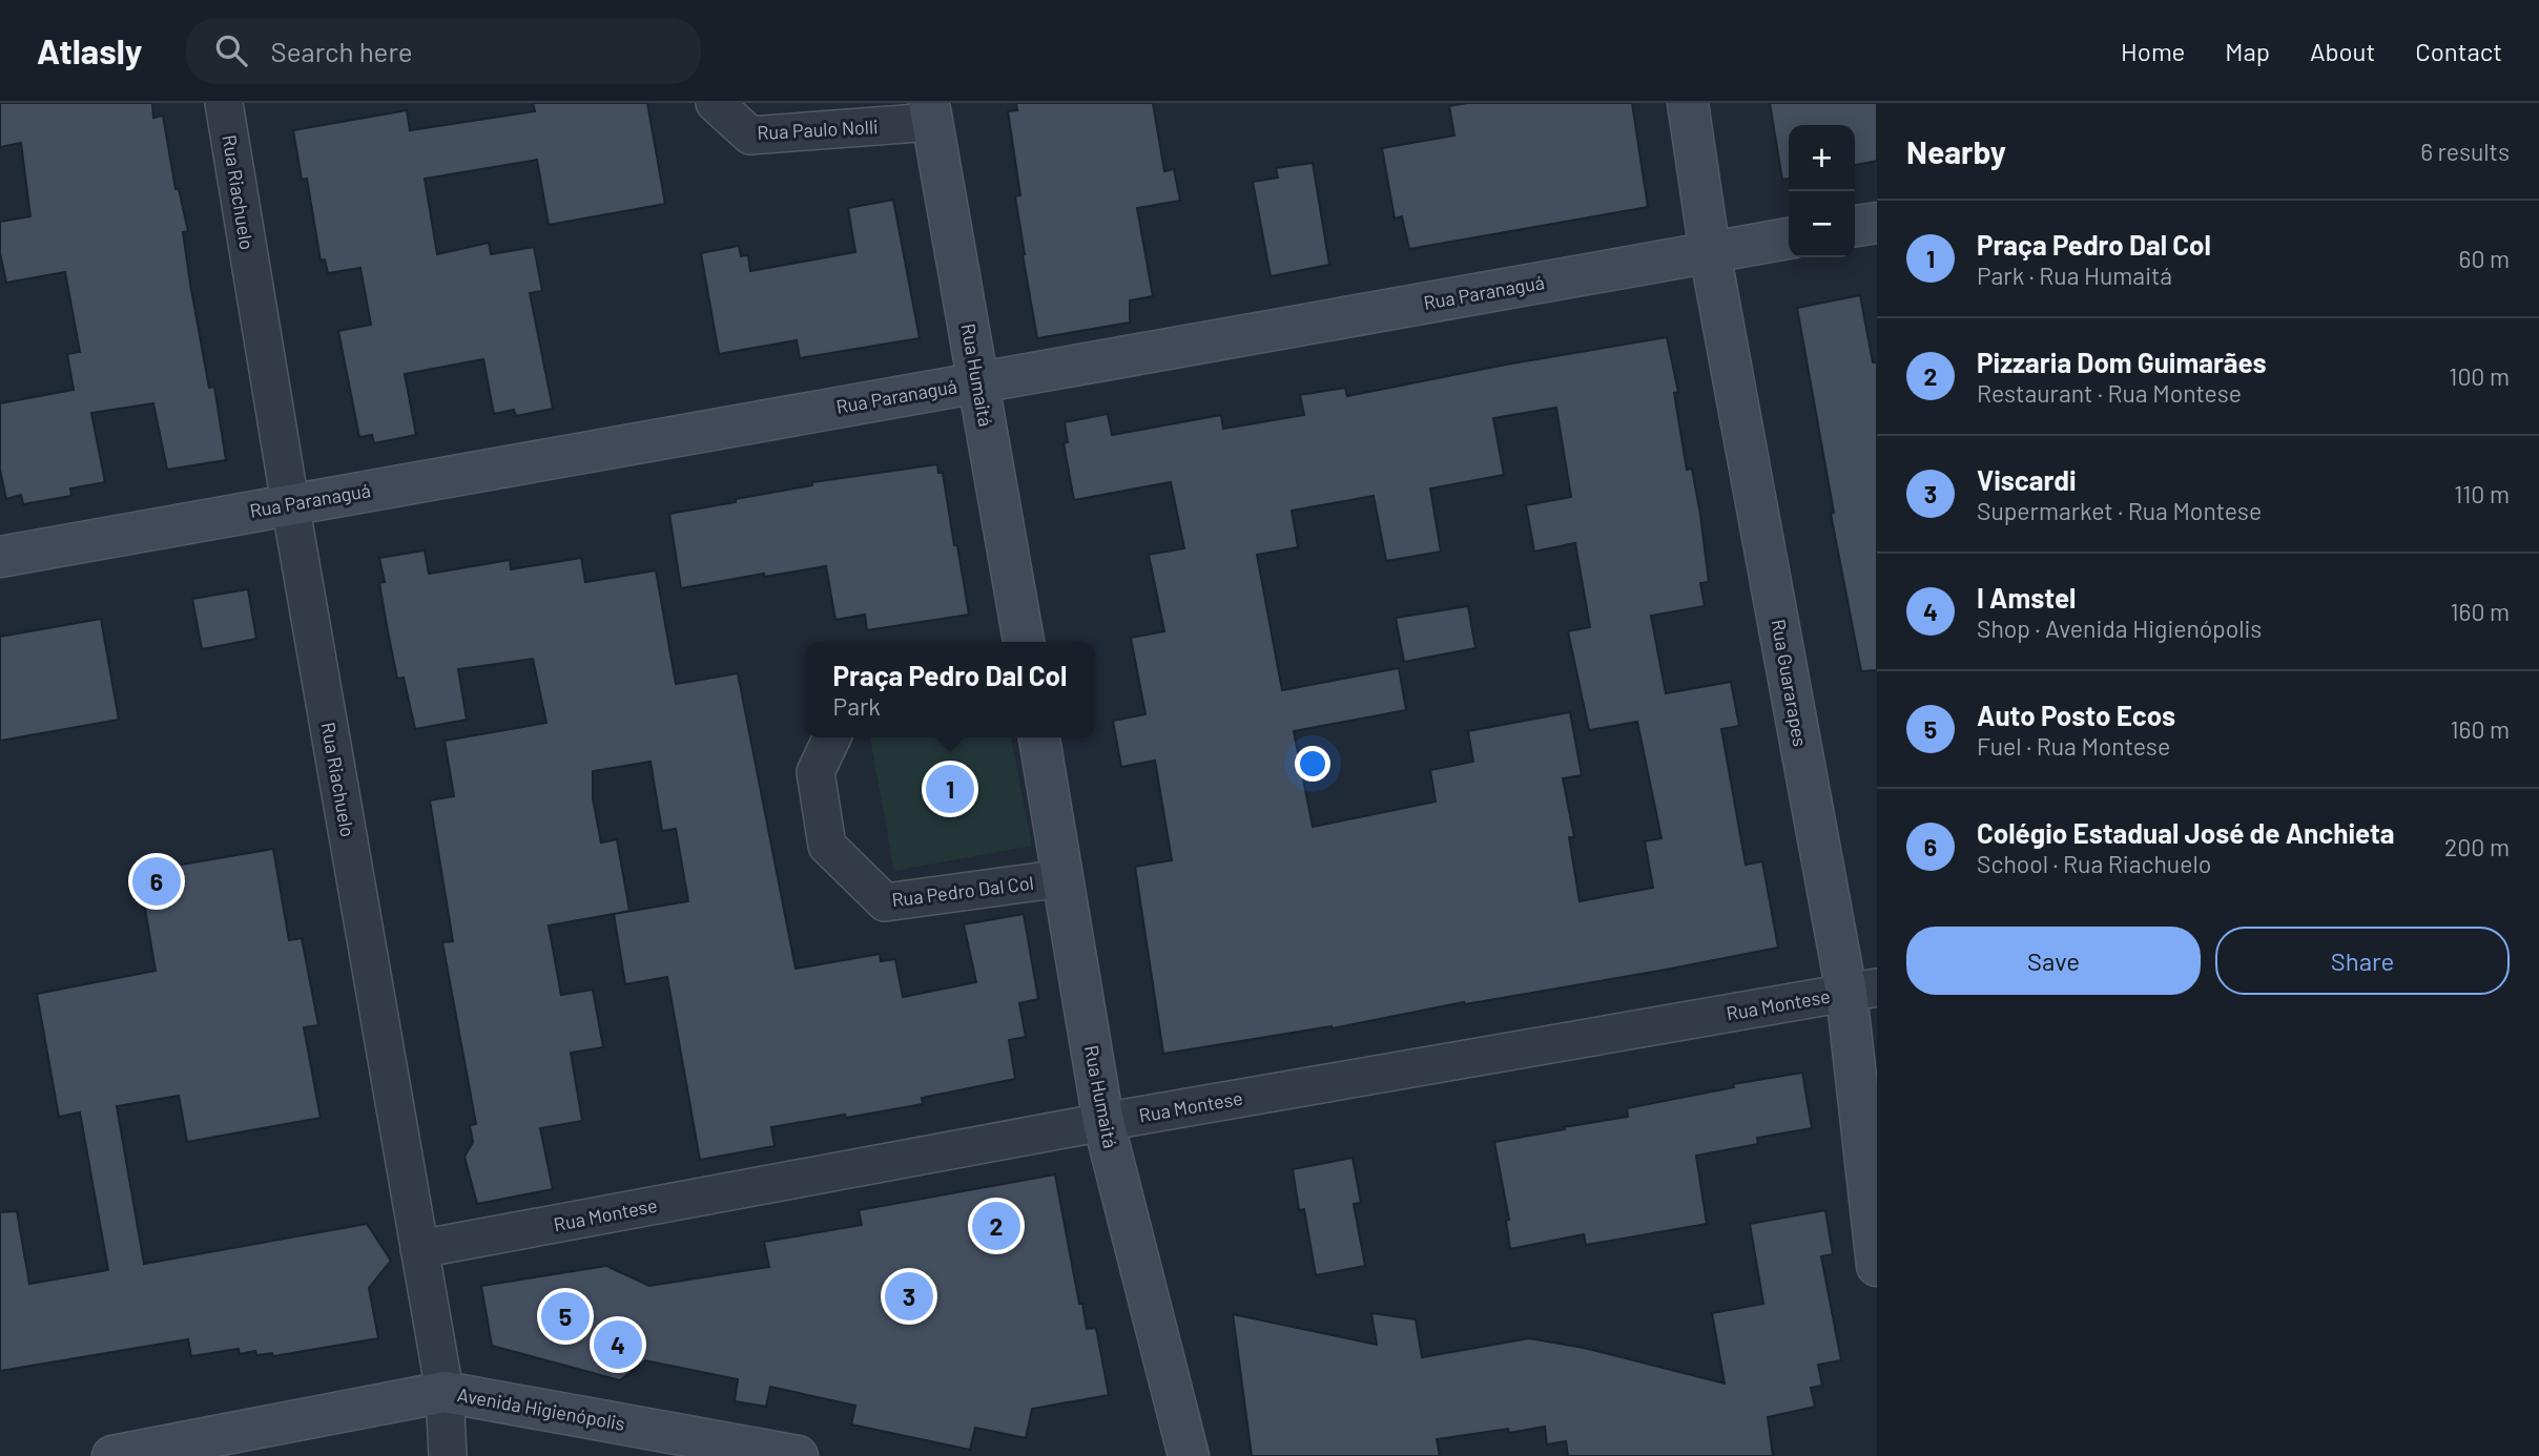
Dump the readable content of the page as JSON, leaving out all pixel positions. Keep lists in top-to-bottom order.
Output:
{
  "streets": {
    "main road": [
      "Rua Paranaguá",
      "Rua Humaitá",
      "Rua Guararapes",
      "Avenida Higienópolis"
    ],
    "street": [
      "Rua Paulo Nolli",
      "Rua Riachuelo",
      "Rua Pedro Dal Col",
      "Rua Montese"
    ]
  },
  "crossings": [
    ["Rua Paulo Nolli", "Rua Humaitá"],
    ["Rua Riachuelo", "Rua Paranaguá"],
    ["Rua Riachuelo", "Rua Montese"],
    ["Rua Riachuelo", "Avenida Higienópolis"],
    ["Rua Paranaguá", "Rua Humaitá"],
    ["Rua Paranaguá", "Rua Guararapes"],
    ["Rua Humaitá", "Rua Pedro Dal Col"],
    ["Rua Humaitá", "Rua Montese"],
    ["Rua Guararapes", "Rua Montese"]
  ],
  "page": {
    "header": "Atlasly",
    "search": "Search here",
    "nav": [
      "Home",
      "Map",
      "About",
      "Contact"
    ],
    "heading": ["Nearby", "6 results"],
    "map_buttons": ["+", "−"],
    "list": [
      {
        "mark": "1",
        "name": "Praça Pedro Dal Col",
        "note": "Park · Rua Humaitá",
        "value": "60 m"
      },
      {
        "mark": "2",
        "name": "Pizzaria Dom Guimarães",
        "note": "Restaurant · Rua Montese",
        "value": "100 m"
      },
      {
        "mark": "3",
        "name": "Viscardi",
        "note": "Supermarket · Rua Montese",
        "value": "110 m"
      },
      {
        "mark": "4",
        "name": "I Amstel",
        "note": "Shop · Avenida Higienópolis",
        "value": "160 m"
      },
      {
        "mark": "5",
        "name": "Auto Posto Ecos",
        "note": "Fuel · Rua Montese",
        "value": "160 m"
      },
      {
        "mark": "6",
        "name": "Colégio Estadual José de Anchieta",
        "note": "School · Rua Riachuelo",
        "value": "200 m"
      }
    ],
    "popup": ["Praça Pedro Dal Col", "Park"],
    "pins": [
      "1",
      "6",
      "2",
      "3",
      "5",
      "4"
    ],
    "buttons": ["Save", "Share"]
  }
}
